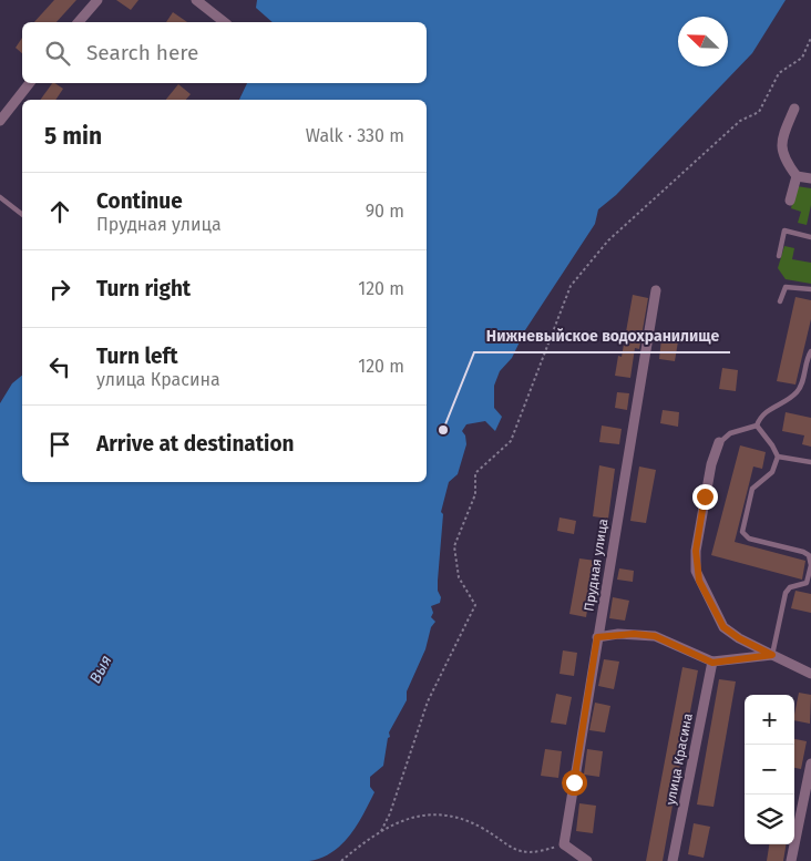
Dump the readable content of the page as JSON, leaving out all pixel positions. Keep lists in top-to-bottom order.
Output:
{
  "streets": {
    "street": ["Прудная улица", "улица Красина"]
  },
  "water": ["Выя"],
  "places": ["Нижневыйское водохранилище"],
  "north": "top left",
  "page": {
    "search": "Search here",
    "heading": ["5 min", "Walk · 330 m"],
    "list": [
      ["Continue", "Прудная улица", "90 m"],
      ["Turn right", "120 m"],
      ["Turn left", "улица Красина", "120 m"],
      "Arrive at destination"
    ],
    "map_buttons": ["+", "−"]
  }
}
